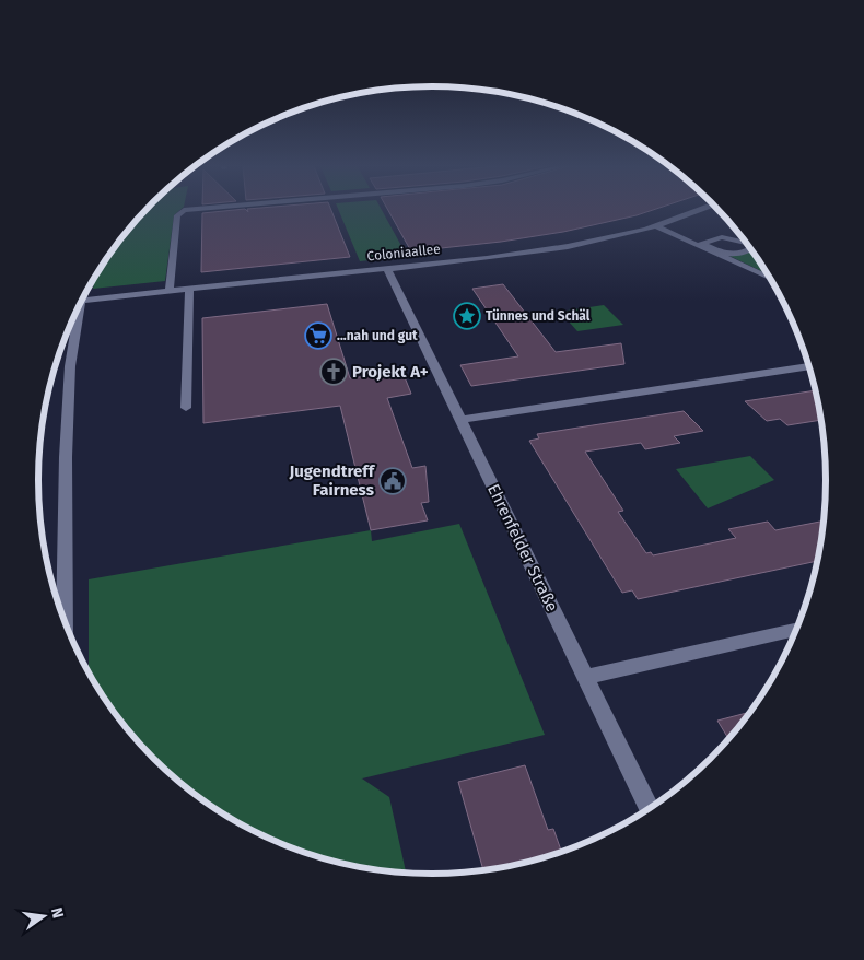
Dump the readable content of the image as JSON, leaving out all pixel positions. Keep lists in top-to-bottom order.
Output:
{
  "streets": {
    "street": ["Coloniaallee", "Ehrenfelder Straße"]
  },
  "crossings": [
    ["Coloniaallee", "Ehrenfelder Straße"]
  ],
  "places": {
    "place": ["Tünnes und Schäl"],
    "supermarket": ["...nah und gut"],
    "church": ["Projekt A+"],
    "public building": ["Jugendtreff Fairness"]
  },
  "north": "right"
}
